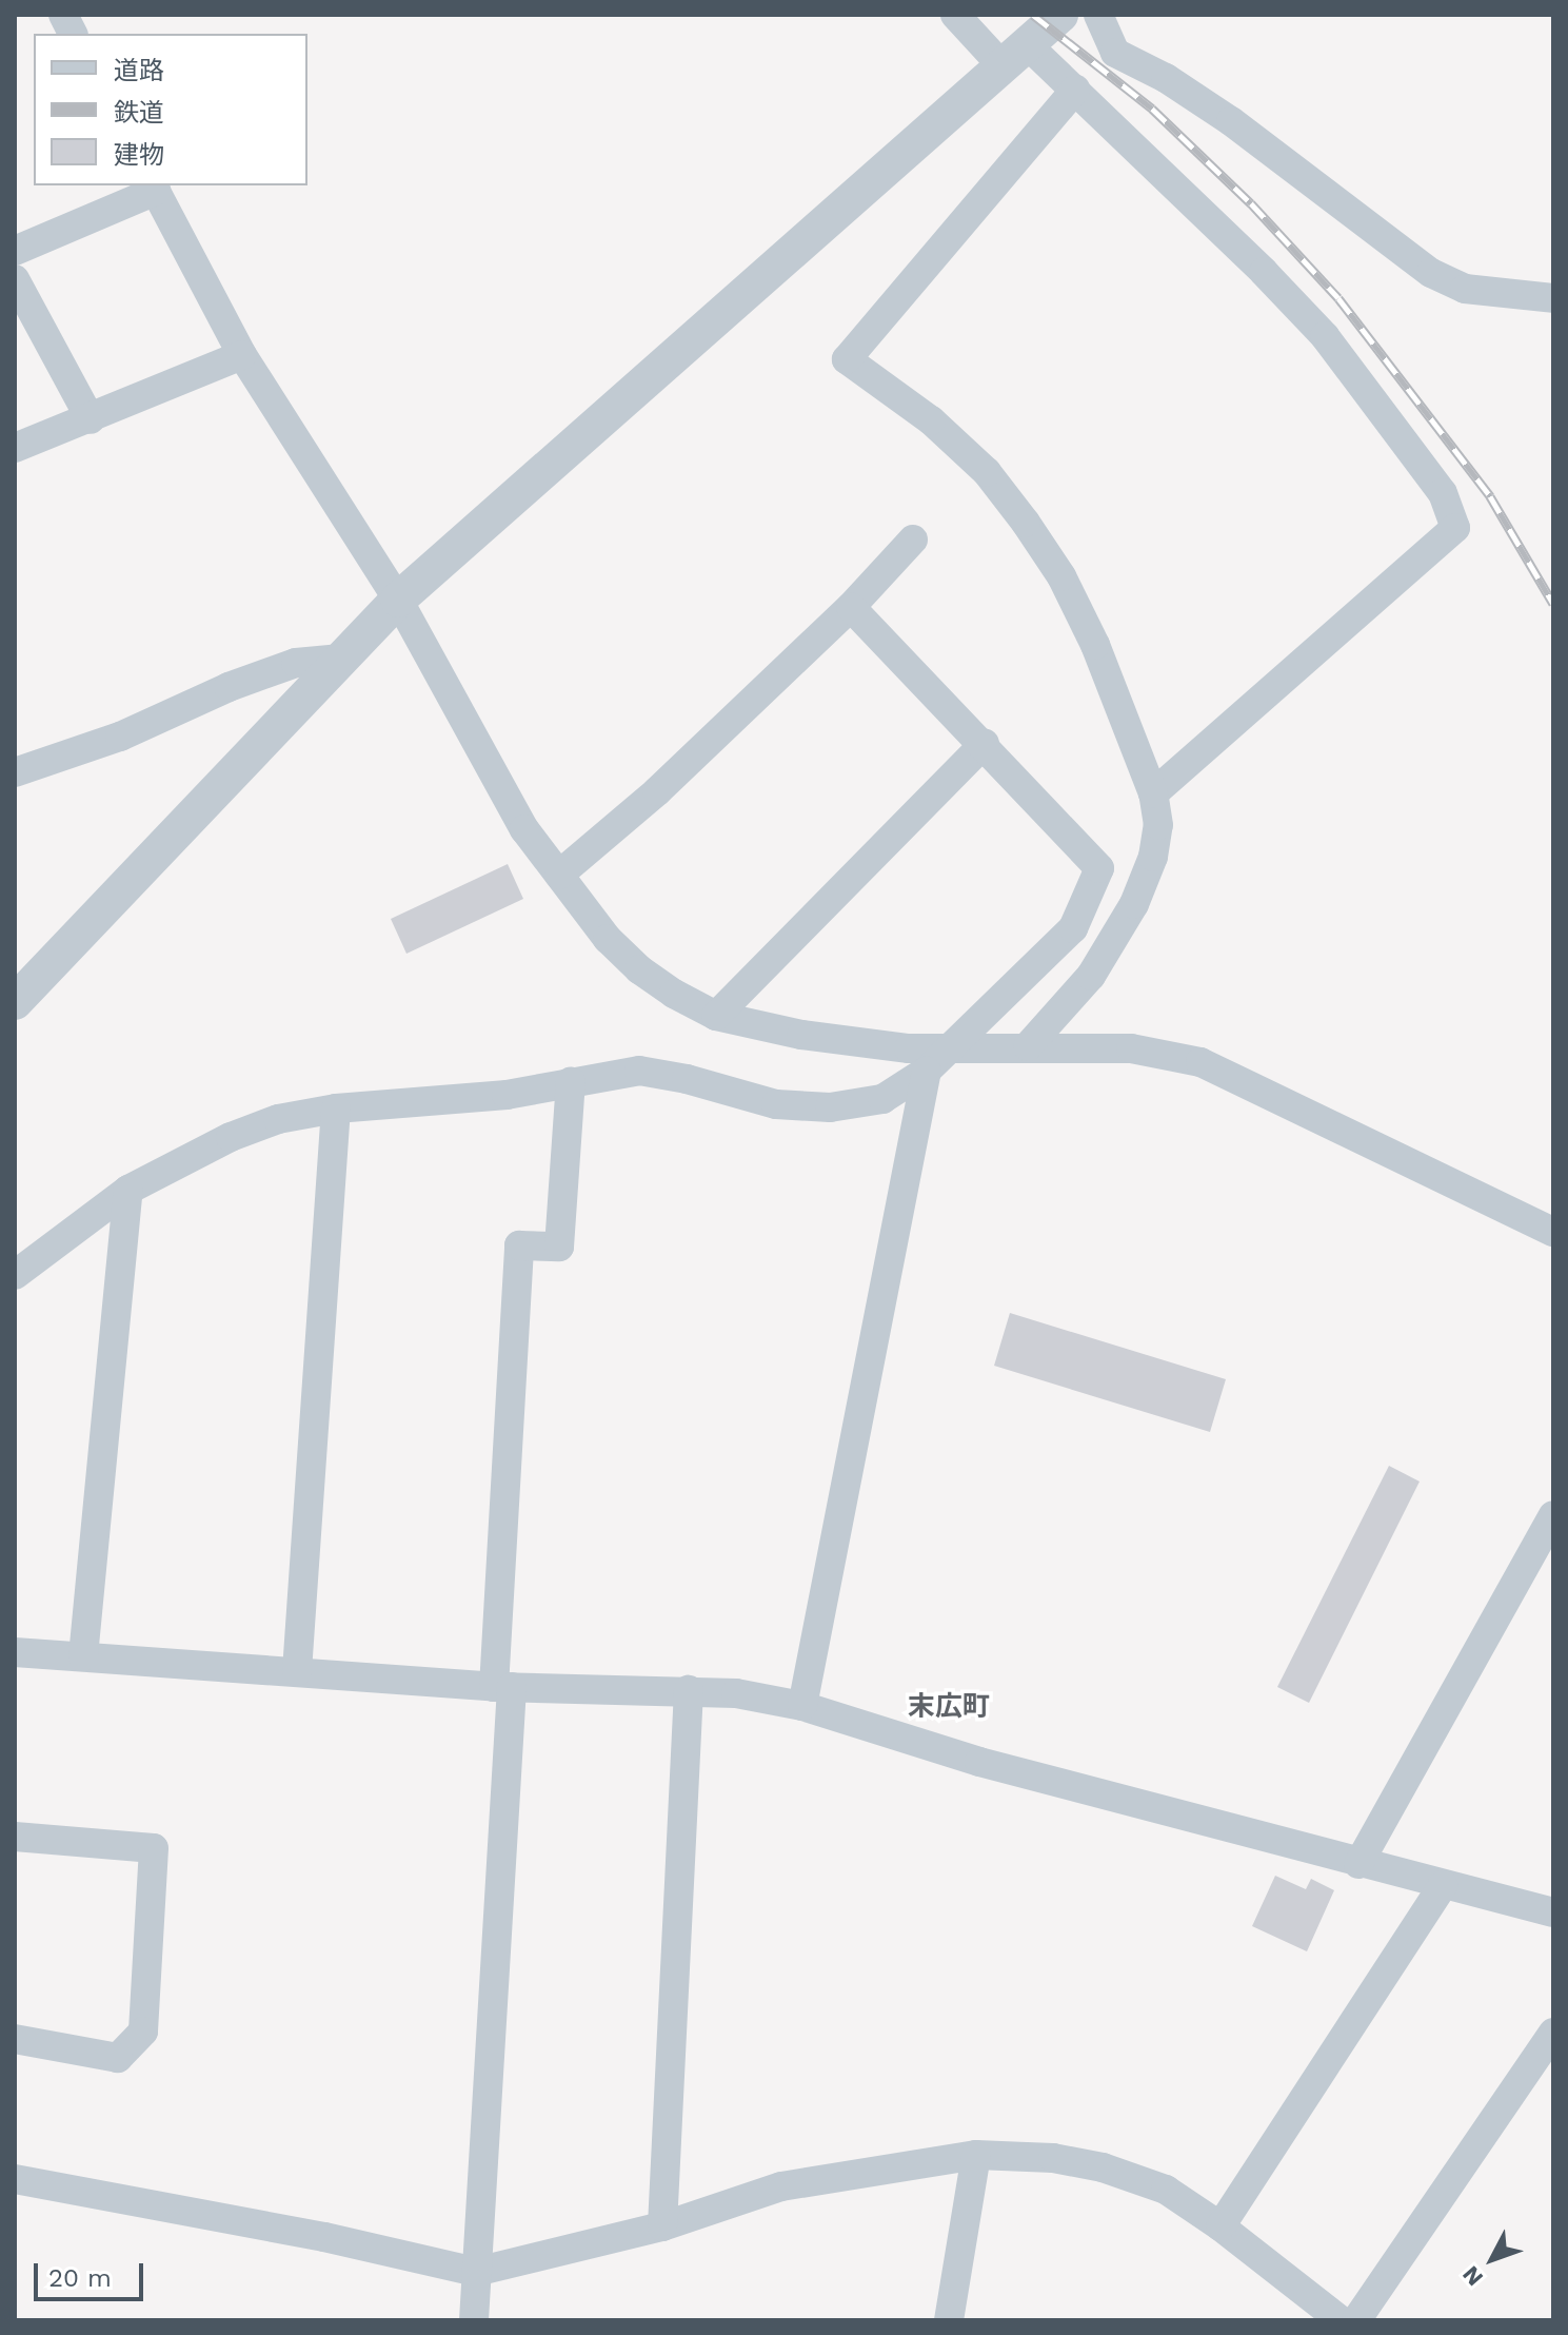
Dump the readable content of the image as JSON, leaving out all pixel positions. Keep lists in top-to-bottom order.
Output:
{
  "districts": ["末広町"],
  "legend": ["道路", "鉄道", "建物"],
  "scale_bar": "20 m",
  "north": "bottom left"
}
